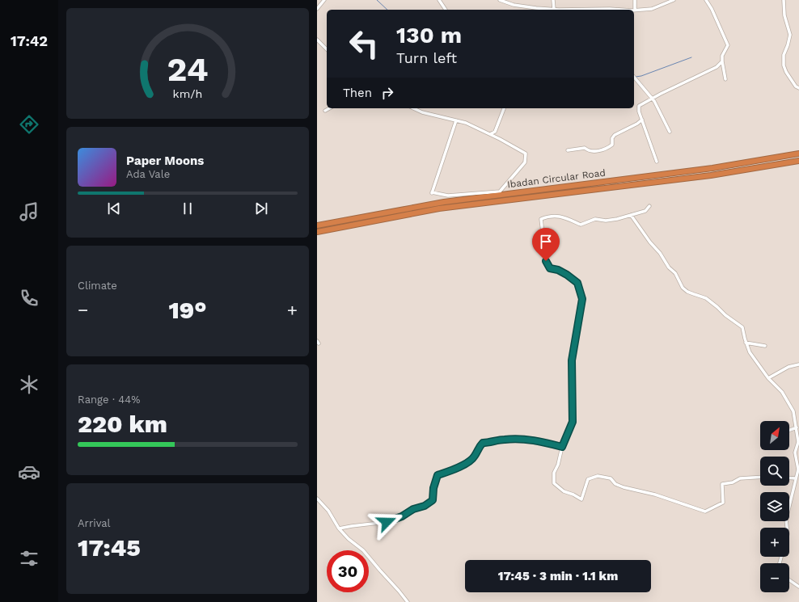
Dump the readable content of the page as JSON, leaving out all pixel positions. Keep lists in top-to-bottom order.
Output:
{
  "streets": {
    "highway": ["Ibadan Circular Road"]
  },
  "north": "top right",
  "page": {
    "tabs": "17:42",
    "turn": ["130 m", "Turn left"],
    "then": "Then",
    "song": ["Paper Moons", "Ada Vale"],
    "tile": [
      "Climate",
      ["Range · 44%", "220 km"],
      ["Arrival", "17:45"]
    ],
    "heat": ["−", "19°", "+"],
    "map_buttons": ["+", "−"],
    "limit": "30",
    "trip": "17:45 · 3 min · 1.1 km",
    "gauge": ["24", "km/h"]
  }
}
